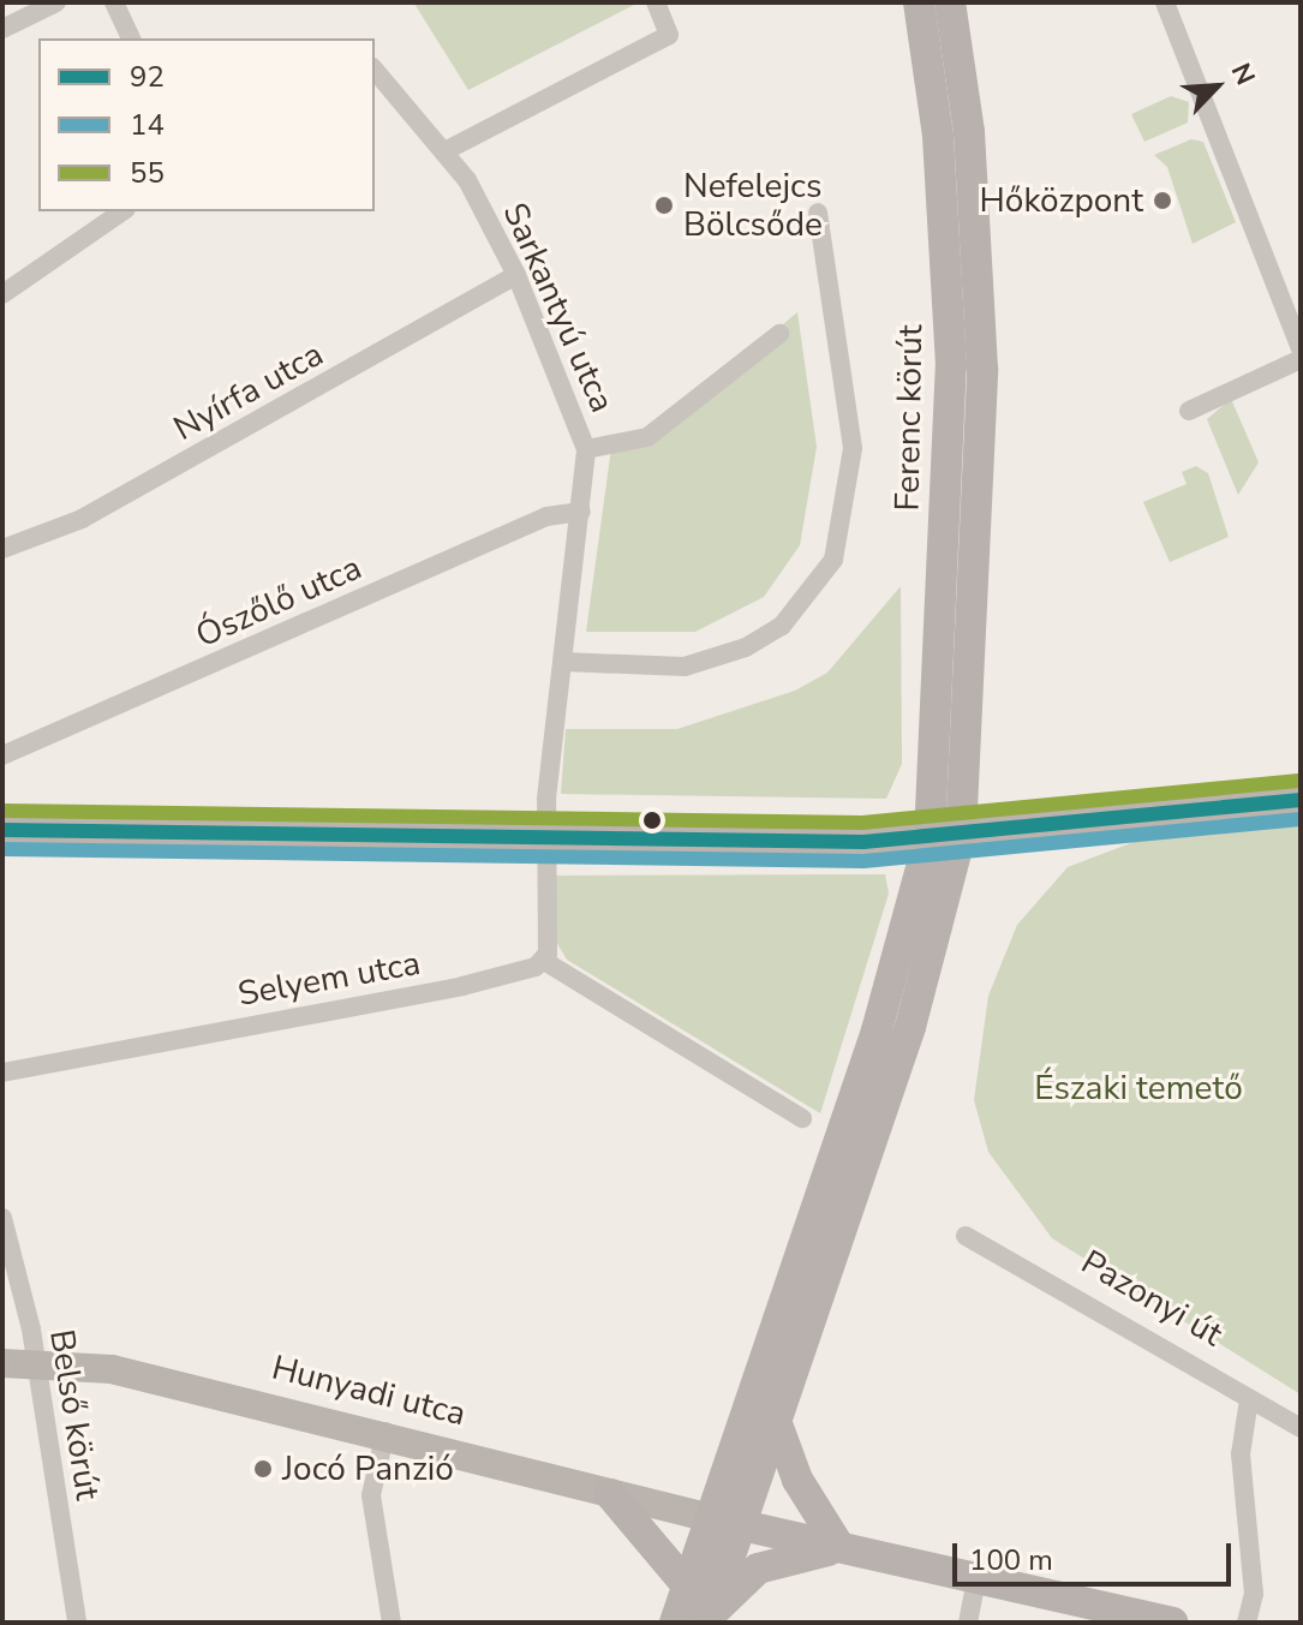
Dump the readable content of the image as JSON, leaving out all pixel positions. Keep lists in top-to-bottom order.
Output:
{
  "streets": {
    "main road": ["Ferenc körút", "Hunyadi utca"],
    "street": [
      "Sarkantyú utca",
      "Nyírfa utca",
      "Ószőlő utca",
      "Selyem utca",
      "Pazonyi út",
      "Belső körút"
    ]
  },
  "crossings": [
    ["Sarkantyú utca", "Nyírfa utca"],
    ["Sarkantyú utca", "Ferenc körút"],
    ["Sarkantyú utca", "Ószőlő utca"],
    ["Ferenc körút", "Hunyadi utca"],
    ["Hunyadi utca", "Belső körút"]
  ],
  "parks": ["Északi temető"],
  "places": ["Hőközpont", "Nefelejcs Bölcsőde", "Jocó Panzió"],
  "lines": ["transit line 55", "transit line 92", "transit line 14"],
  "legend": ["92", "14", "55"],
  "scale_bar": "100 m",
  "north": "top right"
}
